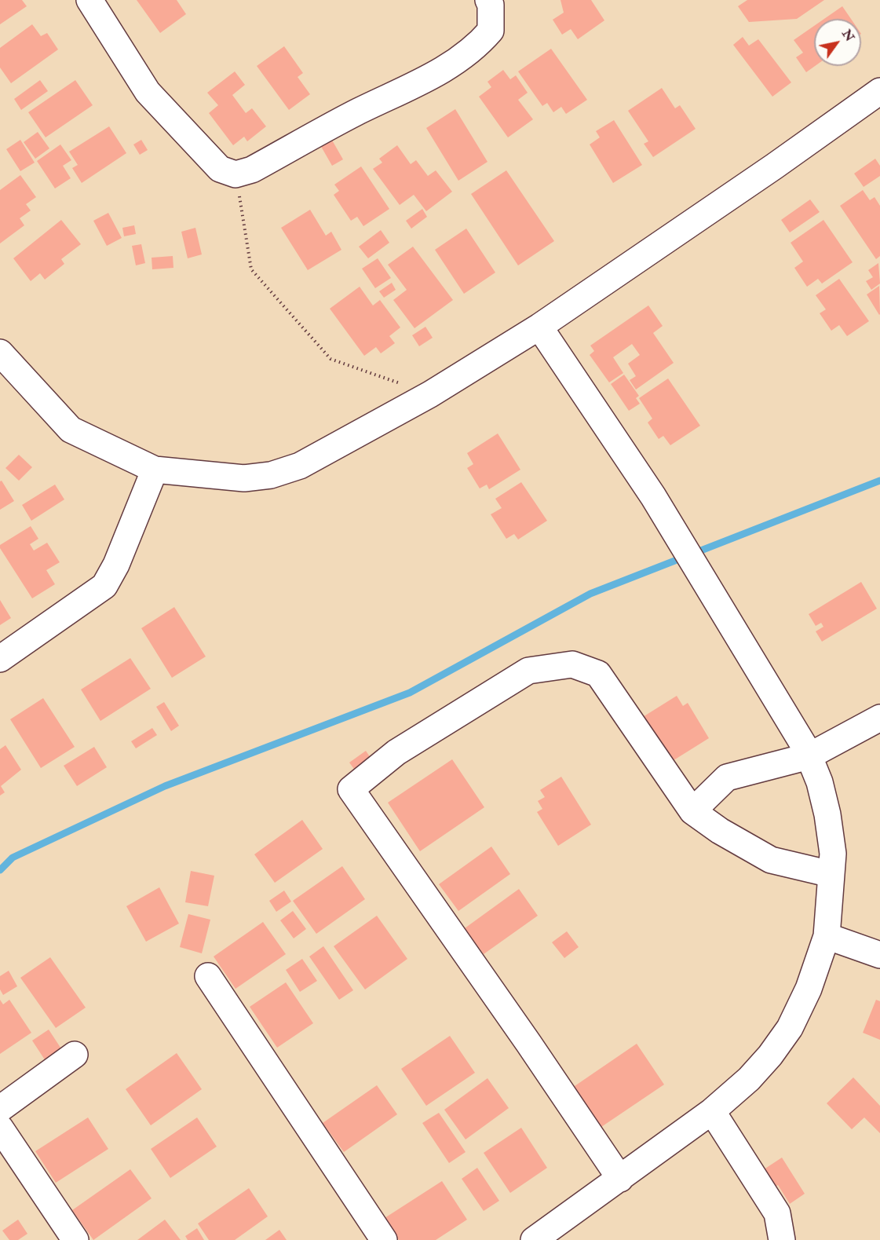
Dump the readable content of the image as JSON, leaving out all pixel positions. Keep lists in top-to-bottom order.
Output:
{
  "north": "top right"
}
